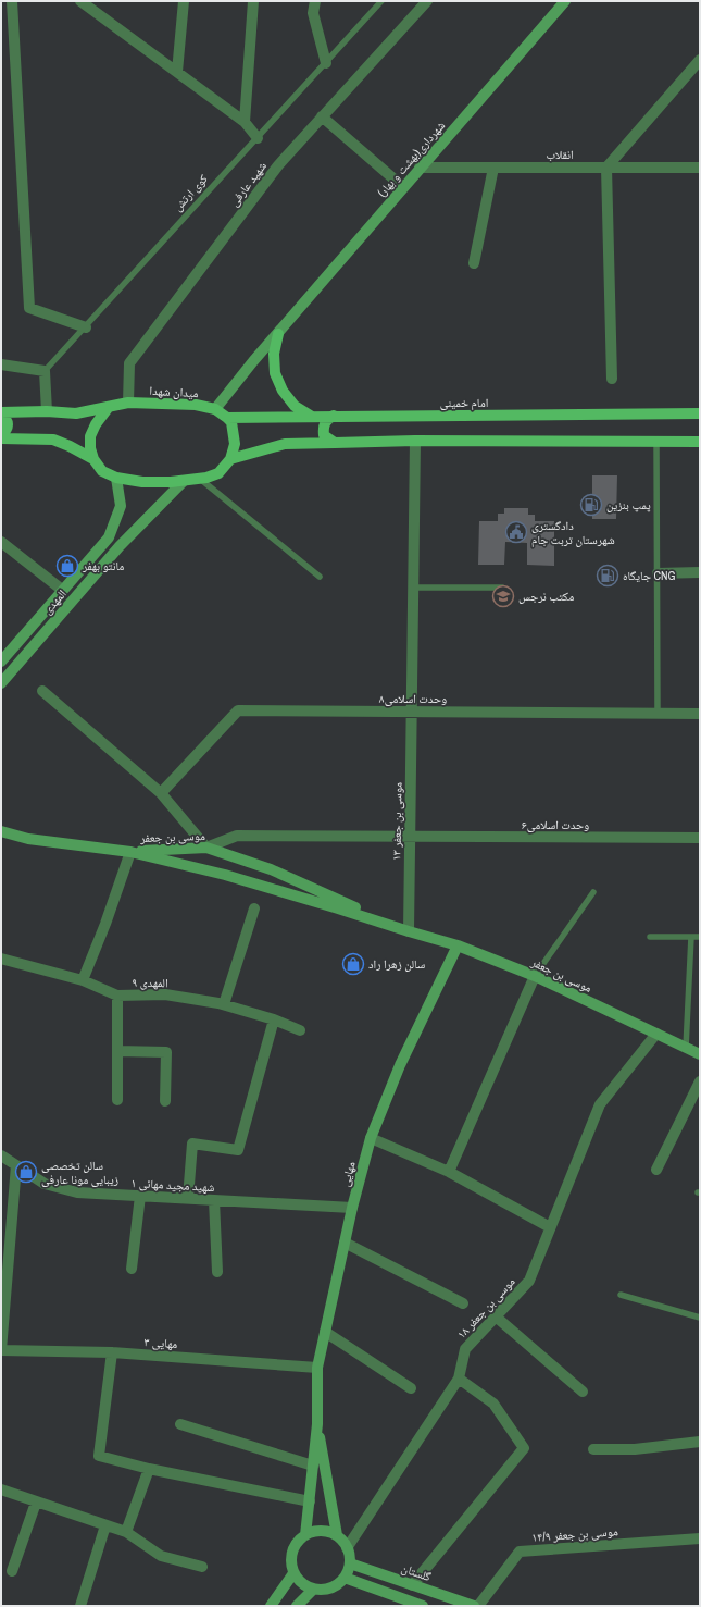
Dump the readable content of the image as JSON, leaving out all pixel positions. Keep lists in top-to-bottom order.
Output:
{
  "streets": {
    "main road": ["میدان شهدا", "امام خمینی"],
    "street": [
      "انقلاب",
      "شهرداری(بهشت و بهار)",
      "شهید عارفی",
      "المهدی",
      "وحدت اسلامی۸",
      "موسی بن جعفر ۱۳",
      "وحدت اسلامی۶",
      "موسی بن جعفر",
      "المهدی ۹",
      "مهایی",
      "شهید مجید مهائی ۱",
      "موسی بن جعفر ۱۸",
      "مهایی ۳",
      "موسی بن جعفر ۱۴/۹",
      "گلستان"
    ],
    "lane": ["کوی ارتش"]
  },
  "crossings": [
    ["انقلاب", "شهرداری(بهشت و بهار)"],
    ["شهرداری(بهشت و بهار)", "شهید عارفی"],
    ["شهرداری(بهشت و بهار)", "میدان شهدا"],
    ["شهرداری(بهشت و بهار)", "امام خمینی"],
    ["شهرداری(بهشت و بهار)", "المهدی"],
    ["شهید عارفی", "میدان شهدا"],
    ["شهید عارفی", "امام خمینی"],
    ["شهید عارفی", "المهدی"],
    ["میدان شهدا", "امام خمینی"],
    ["میدان شهدا", "المهدی"],
    ["امام خمینی", "المهدی"],
    ["وحدت اسلامی۸", "موسی بن جعفر ۱۳"],
    ["موسی بن جعفر ۱۳", "وحدت اسلامی۶"],
    ["موسی بن جعفر ۱۳", "موسی بن جعفر"],
    ["وحدت اسلامی۶", "موسی بن جعفر"],
    ["موسی بن جعفر", "مهایی"],
    ["موسی بن جعفر", "موسی بن جعفر ۱۸"],
    ["مهایی", "شهید مجید مهائی ۱"],
    ["مهایی", "مهایی ۳"],
    ["موسی بن جعفر ۱۸", "گلستان"]
  ],
  "places": {
    "fuel station": ["پمپ بنزین", "جایگاه CNG"],
    "public building": ["دادگستری شهرستان تربت جام"],
    "shop": ["مانتو بهفر", "سالن زهرا راد", "سالن تخصصی زیبایی مونا عارفی"],
    "school or university": ["مكتب نرجس"]
  }
}
